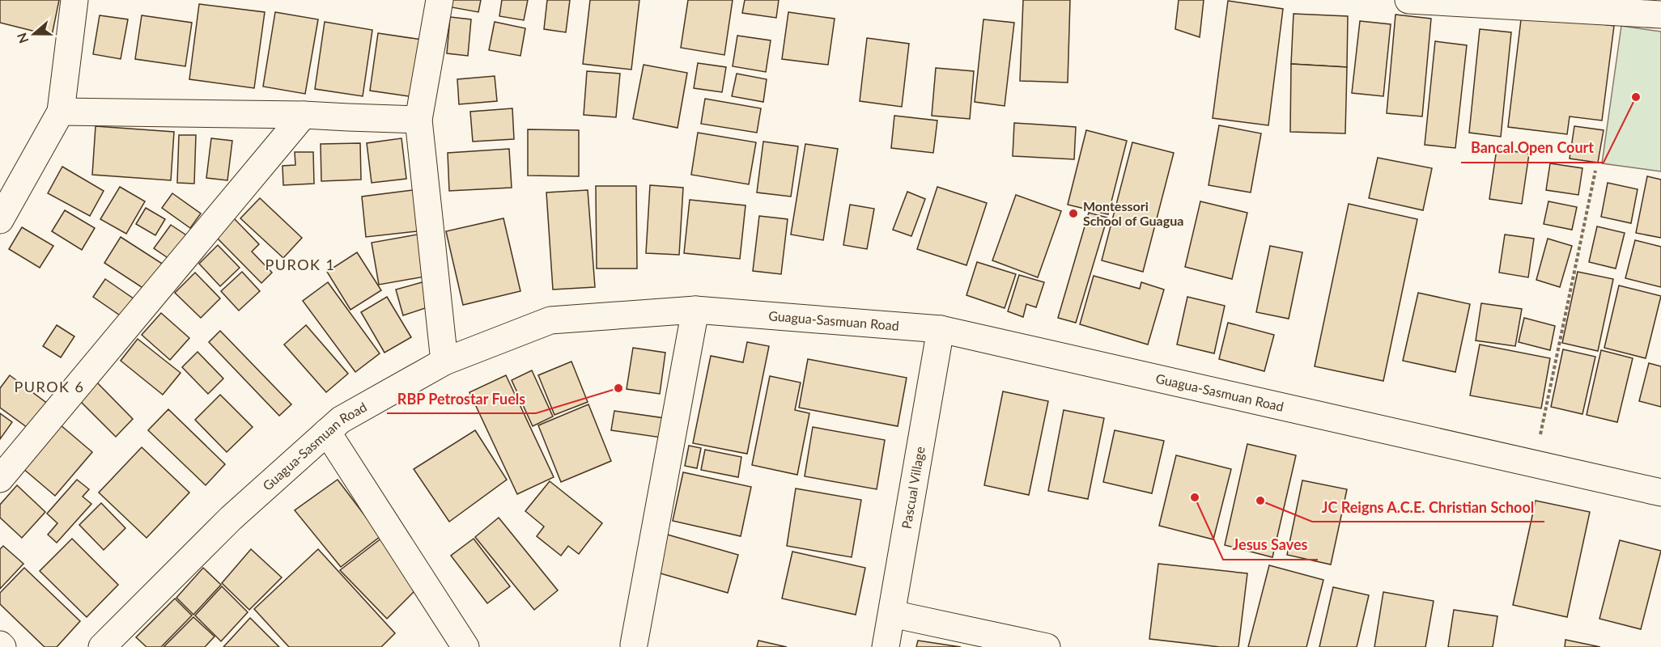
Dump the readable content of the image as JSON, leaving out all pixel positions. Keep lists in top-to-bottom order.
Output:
{
  "streets": {
    "street": ["Guagua-Sasmuan Road", "Pascual Village"]
  },
  "crossings": [
    ["Guagua-Sasmuan Road", "Pascual Village"]
  ],
  "districts": ["PUROK 1", "PUROK 6"],
  "places": [
    "Bancal Open Court",
    "Montessori School of Guagua",
    "RBP Petrostar Fuels",
    "Jesus Saves",
    "JC Reigns A.C.E. Christian School"
  ],
  "north": "left"
}
